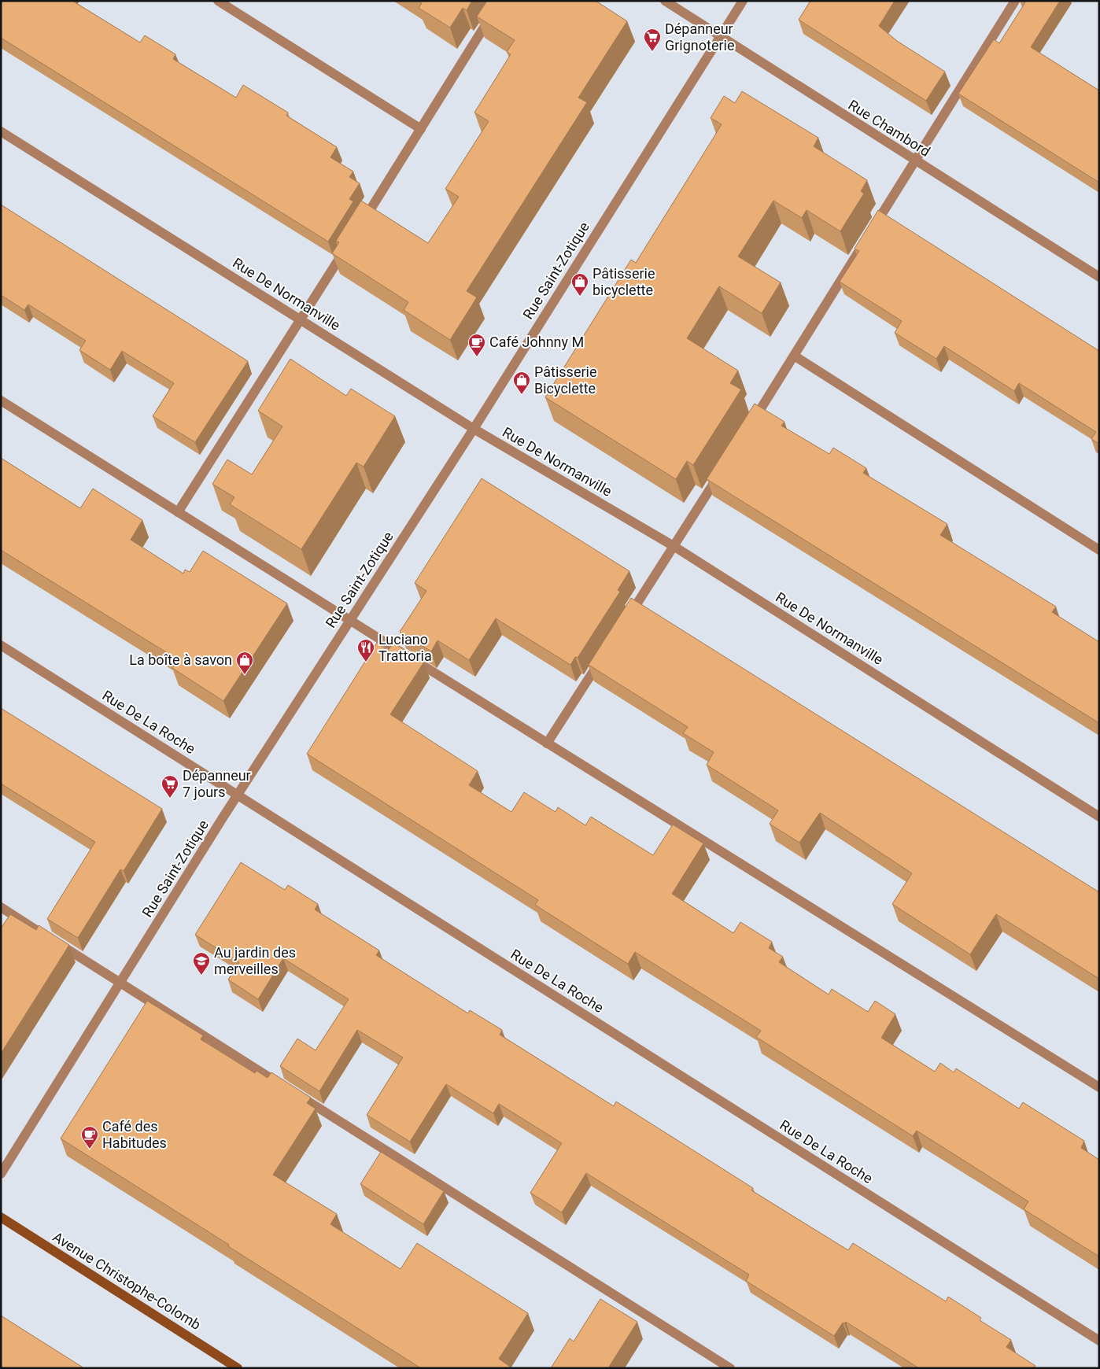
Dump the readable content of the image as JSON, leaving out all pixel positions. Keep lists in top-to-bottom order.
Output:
{
  "streets": {
    "main road": ["Avenue Christophe-Colomb"],
    "street": [
      "Rue Chambord",
      "Rue Saint-Zotique",
      "Rue De Normanville",
      "Rue De La Roche"
    ]
  },
  "crossings": [
    ["Rue Chambord", "Rue Saint-Zotique"],
    ["Rue Saint-Zotique", "Rue De Normanville"],
    ["Rue Saint-Zotique", "Rue De La Roche"]
  ],
  "places": {
    "supermarket": ["Dépanneur Grignoterie", "Dépanneur 7 jours"],
    "shop": ["Pâtisserie bicyclette", "Pâtisserie Bicyclette", "La boîte à savon"],
    "cafe": ["Café Johnny M", "Café des Habitudes"],
    "restaurant": ["Luciano Trattoria"],
    "school or university": ["Au jardin des merveilles"]
  }
}
